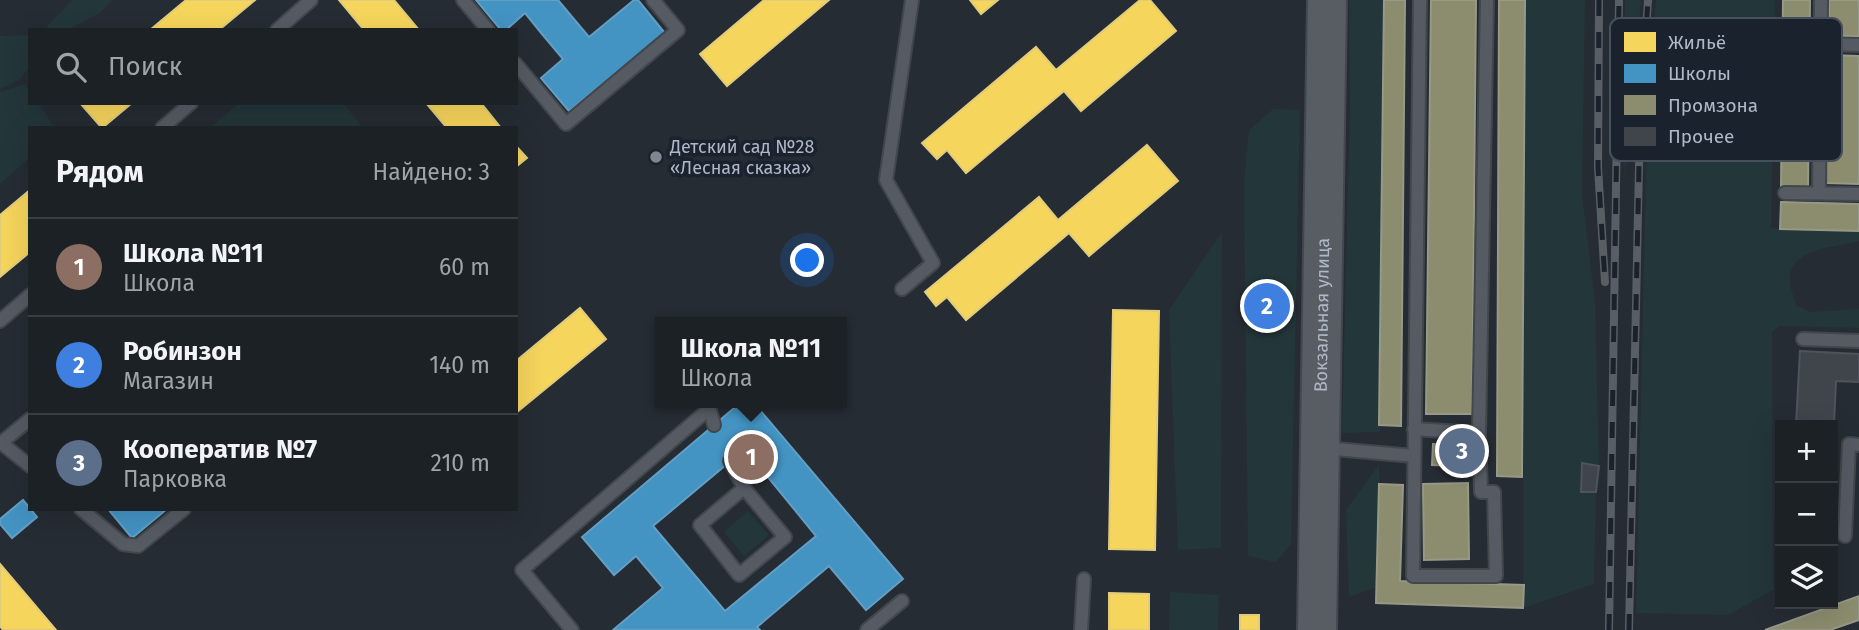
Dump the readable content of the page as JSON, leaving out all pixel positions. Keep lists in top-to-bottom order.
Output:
{
  "streets": {
    "main road": ["Вокзальная улица"]
  },
  "places": ["Детский сад №28 «Лесная сказка»"],
  "legend": [
    "Жильё",
    "Школы",
    "Промзона",
    "Прочее"
  ],
  "page": {
    "search": "Поиск",
    "heading": ["Рядом", "Найдено: 3"],
    "list": [
      {
        "mark": "1",
        "name": "Школа №11",
        "note": "Школа",
        "value": "60 m"
      },
      {
        "mark": "2",
        "name": "Робинзон",
        "note": "Магазин",
        "value": "140 m"
      },
      {
        "mark": "3",
        "name": "Кооператив №7",
        "note": "Парковка",
        "value": "210 m"
      }
    ],
    "pins": ["2", "3", "1"],
    "popup": ["Школа №11", "Школа"],
    "map_buttons": ["+", "−"]
  }
}
